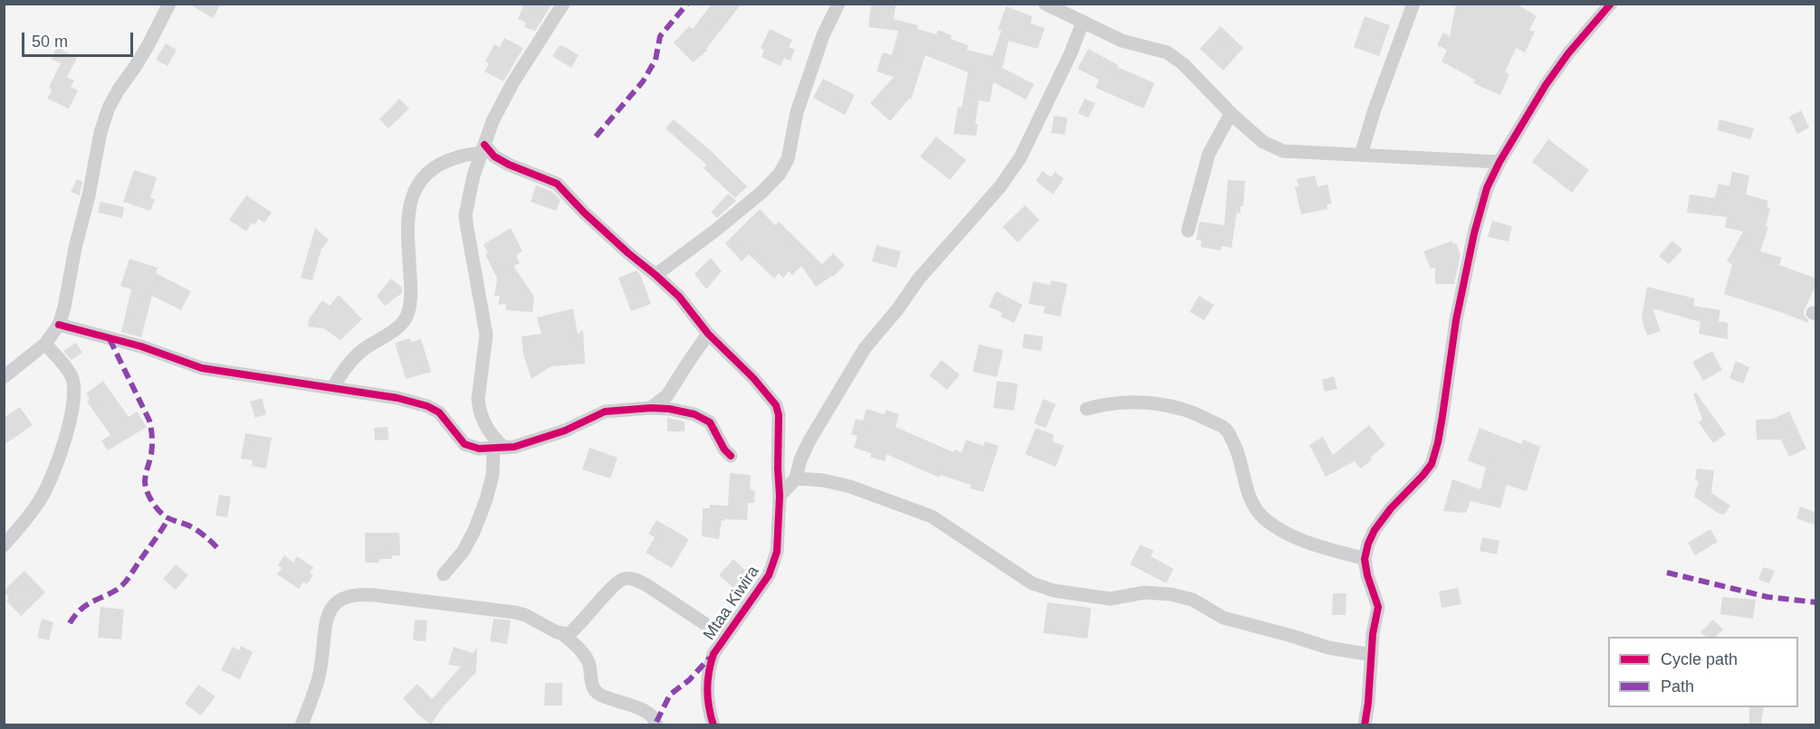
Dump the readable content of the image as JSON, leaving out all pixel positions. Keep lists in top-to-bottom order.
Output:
{
  "streets": {
    "street": ["Mtaa Kiwira"]
  },
  "legend": ["Cycle path", "Path"],
  "scale_bar": "50 m"
}
